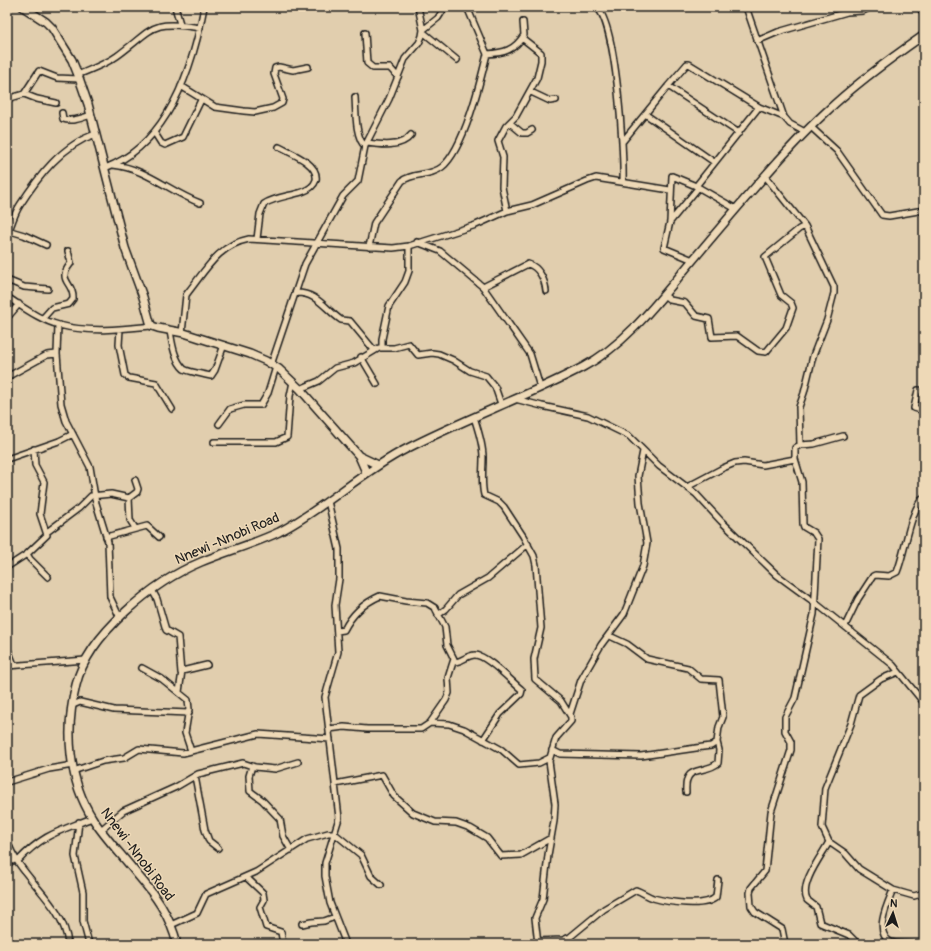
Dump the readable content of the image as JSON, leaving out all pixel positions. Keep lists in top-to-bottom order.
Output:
{
  "streets": {
    "main road": ["Nnewi -Nnobi Road"]
  },
  "north": "top"
}
